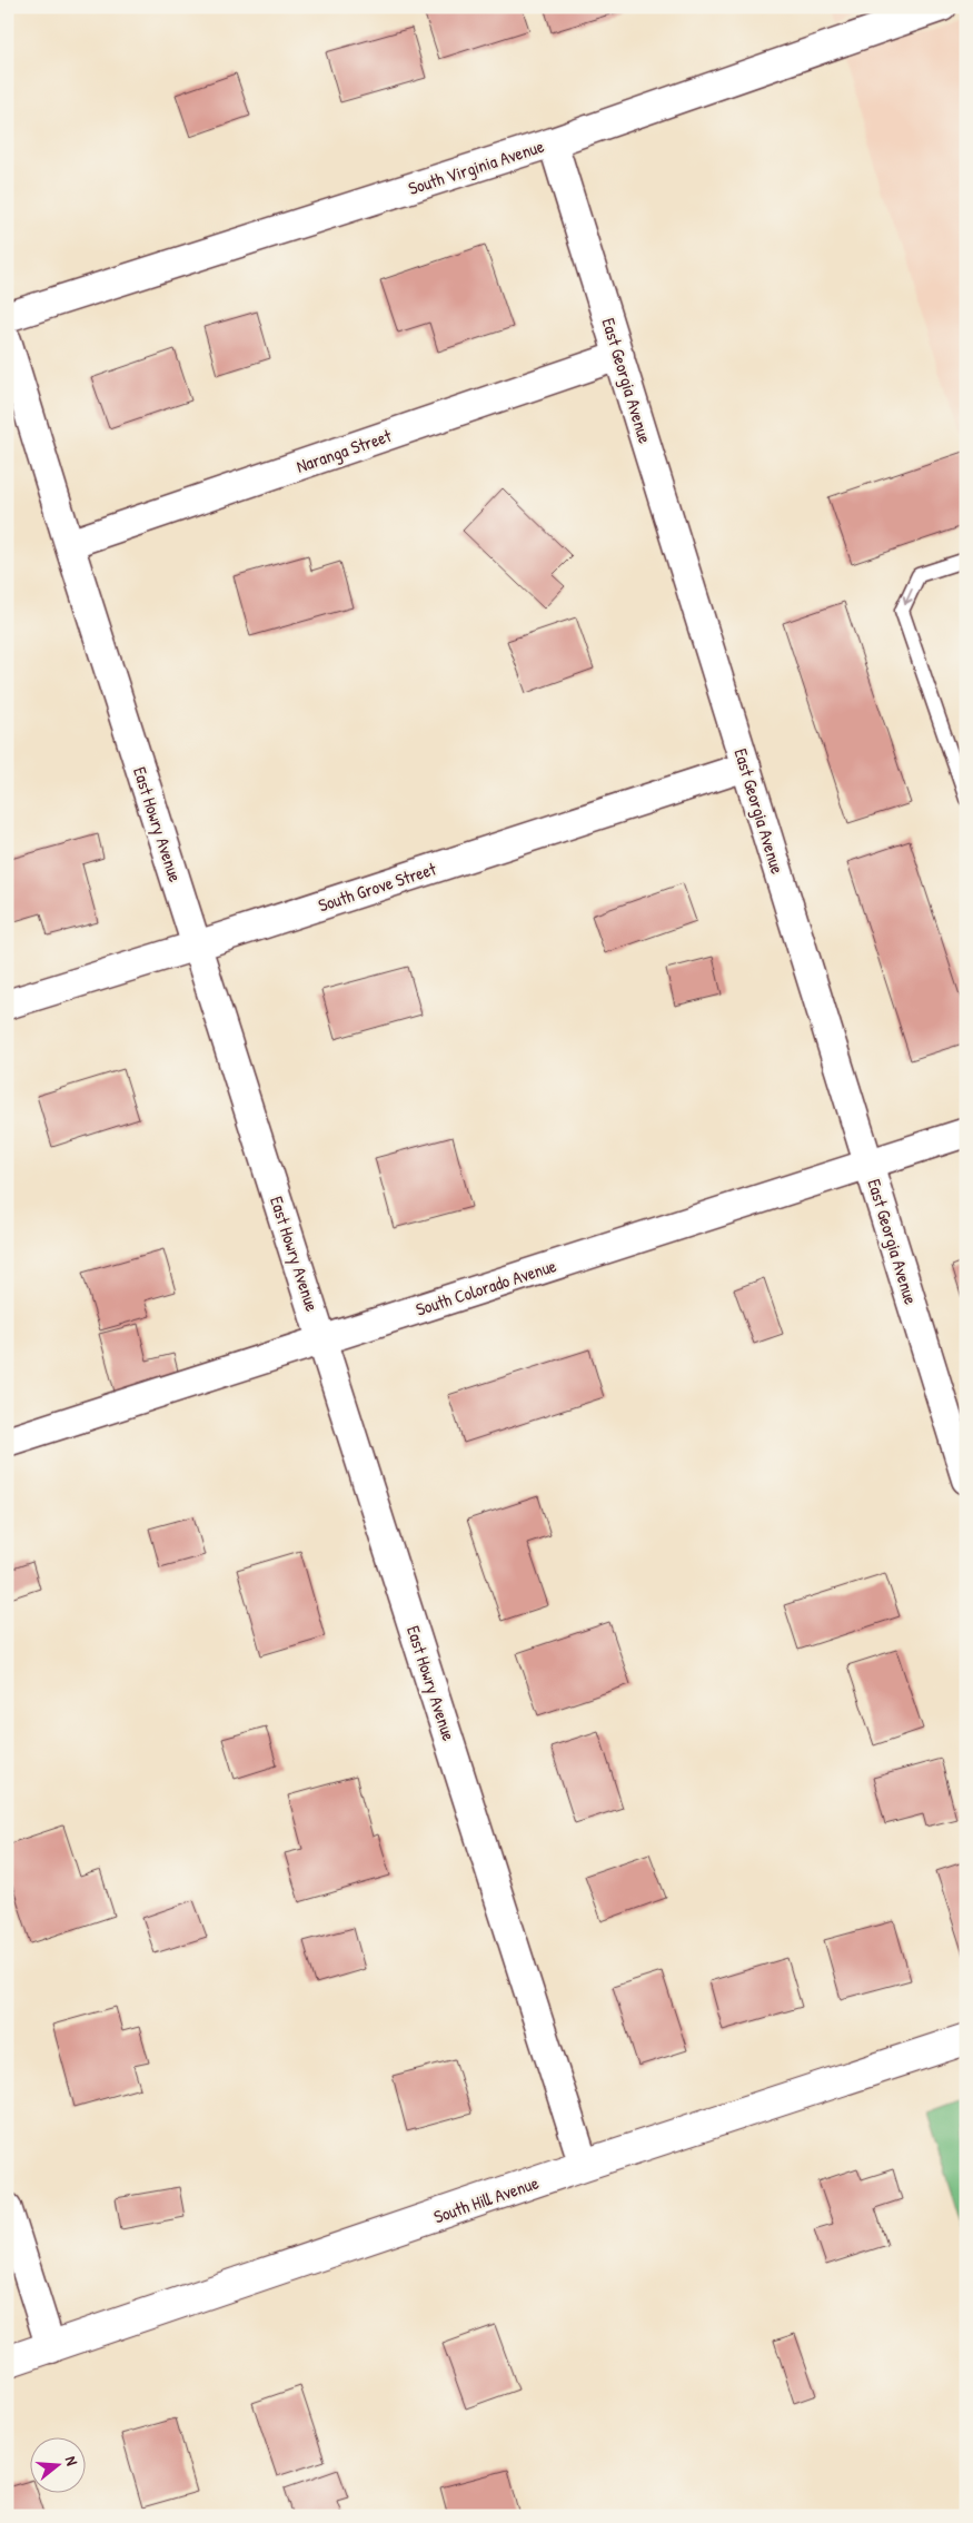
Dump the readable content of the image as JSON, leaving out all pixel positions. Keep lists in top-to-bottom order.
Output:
{
  "streets": {
    "street": [
      "South Virginia Avenue",
      "East Georgia Avenue",
      "Naranga Street",
      "East Howry Avenue",
      "South Grove Street",
      "South Colorado Avenue",
      "South Hill Avenue"
    ]
  },
  "crossings": [
    ["South Virginia Avenue", "East Georgia Avenue"],
    ["East Georgia Avenue", "Naranga Street"],
    ["East Georgia Avenue", "South Grove Street"],
    ["East Georgia Avenue", "South Colorado Avenue"],
    ["Naranga Street", "East Howry Avenue"],
    ["East Howry Avenue", "South Grove Street"],
    ["East Howry Avenue", "South Colorado Avenue"],
    ["East Howry Avenue", "South Hill Avenue"]
  ],
  "north": "right"
}
